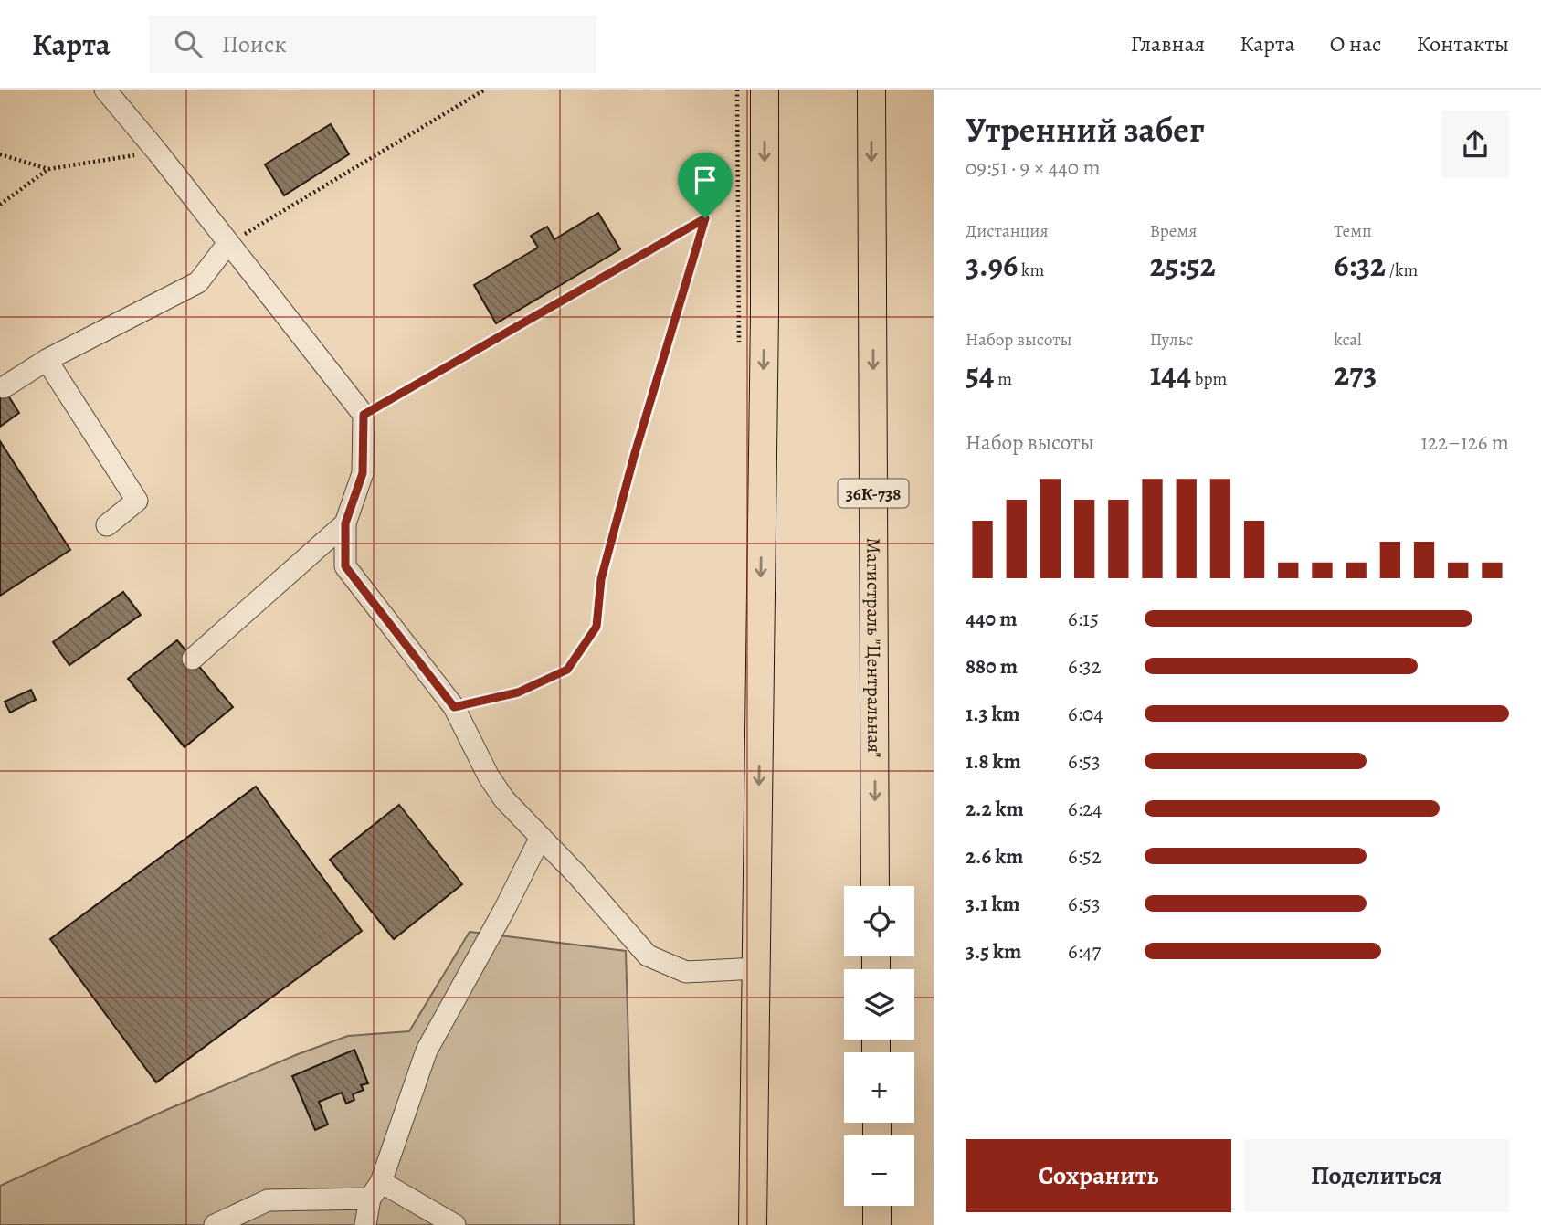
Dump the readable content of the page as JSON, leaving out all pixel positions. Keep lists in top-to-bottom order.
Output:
{
  "streets": {
    "main road": ["36К-738", "Магистраль \"Центральная\""]
  },
  "page": {
    "header": "Карта",
    "search": "Поиск",
    "nav": [
      "Главная",
      "Карта",
      "О нас",
      "Контакты"
    ],
    "heading": ["Утренний забег", "09:51 · 9 × 440 m"],
    "stats": [
      ["Дистанция", "3.96 km"],
      ["Время", "25:52"],
      ["Темп", "6:32 /km"],
      ["Набор высоты", "54 m"],
      ["Пульс", "144 bpm"],
      ["kcal", "273"]
    ],
    "chart": ["Набор высоты", "122–126 m"],
    "list": [
      {
        "name": "440 m",
        "note": "6:15"
      },
      {
        "name": "880 m",
        "note": "6:32"
      },
      {
        "name": "1.3 km",
        "note": "6:04"
      },
      {
        "name": "1.8 km",
        "note": "6:53"
      },
      {
        "name": "2.2 km",
        "note": "6:24"
      },
      {
        "name": "2.6 km",
        "note": "6:52"
      },
      {
        "name": "3.1 km",
        "note": "6:53"
      },
      {
        "name": "3.5 km",
        "note": "6:47"
      }
    ],
    "map_buttons": ["+", "−"],
    "buttons": ["Сохранить", "Поделиться"]
  }
}
